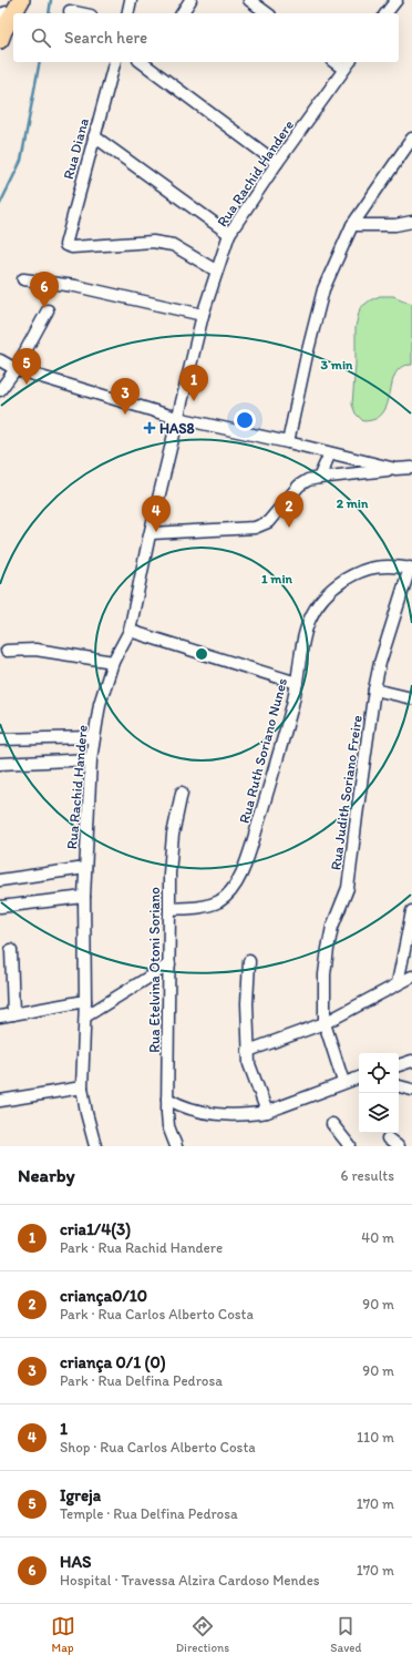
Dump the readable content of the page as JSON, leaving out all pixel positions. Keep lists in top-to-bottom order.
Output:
{
  "streets": {
    "street": [
      "Rua Diana",
      "Rua Rachid Handere",
      "Rua Ruth Soriano Nunes",
      "Rua Judith Soriano Freire",
      "Rua Etelvina Otoni Soriano"
    ]
  },
  "crossings": [
    ["Rua Diana", "Rua Rachid Handere"],
    ["Rua Ruth Soriano Nunes", "Rua Judith Soriano Freire"],
    ["Rua Ruth Soriano Nunes", "Rua Etelvina Otoni Soriano"]
  ],
  "places": {
    "health": ["HAS8"]
  },
  "page": {
    "search": "Search here",
    "pins": [
      "6",
      "5",
      "1",
      "3",
      "2",
      "4"
    ],
    "heading": ["Nearby", "6 results"],
    "list": [
      {
        "mark": "1",
        "name": "cria1/4(3)",
        "note": "Park · Rua Rachid Handere",
        "value": "40 m"
      },
      {
        "mark": "2",
        "name": "criança0/10",
        "note": "Park · Rua Carlos Alberto Costa",
        "value": "90 m"
      },
      {
        "mark": "3",
        "name": "criança 0/1 (0)",
        "note": "Park · Rua Delfina Pedrosa",
        "value": "90 m"
      },
      {
        "mark": "4",
        "name": "1",
        "note": "Shop · Rua Carlos Alberto Costa",
        "value": "110 m"
      },
      {
        "mark": "5",
        "name": "Igreja",
        "note": "Temple · Rua Delfina Pedrosa",
        "value": "170 m"
      },
      {
        "mark": "6",
        "name": "HAS",
        "note": "Hospital · Travessa Alzira Cardoso Mendes",
        "value": "170 m"
      }
    ],
    "nav": ["Map", "Directions", "Saved"]
  },
  "rings": ["3 min", "2 min", "1 min"]
}
